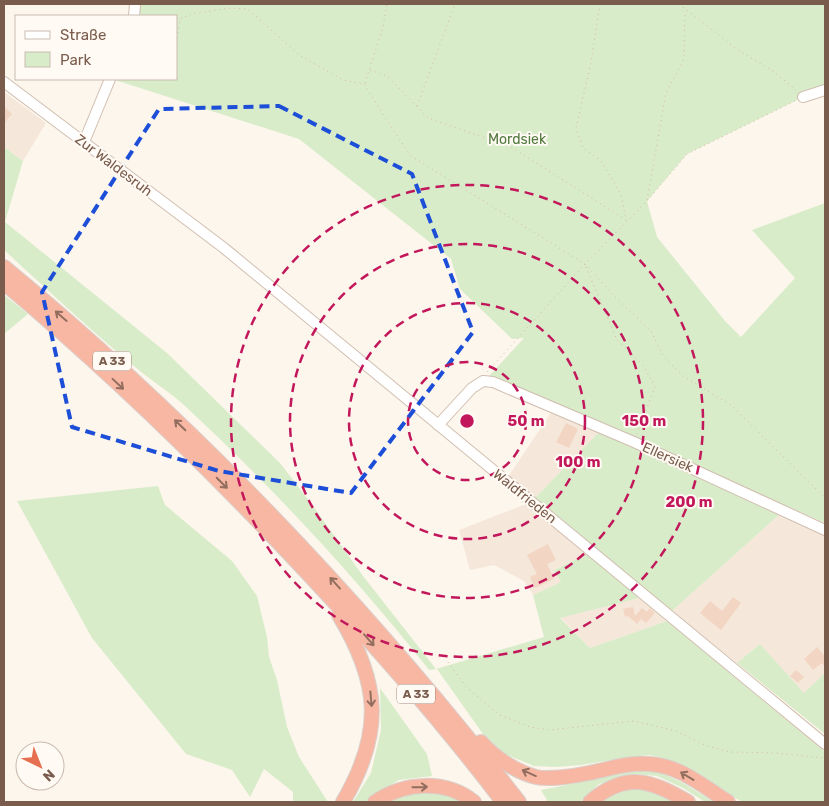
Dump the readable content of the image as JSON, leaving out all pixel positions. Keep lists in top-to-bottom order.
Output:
{
  "streets": {
    "highway": ["A 33"],
    "street": ["Zur Waldesruh", "Ellersiek", "Waldfrieden"]
  },
  "crossings": [
    ["Zur Waldesruh", "Waldfrieden"]
  ],
  "parks": ["Mordsiek"],
  "legend": ["Straße", "Park"],
  "north": "bottom right",
  "rings": [
    "50 m",
    "150 m",
    "100 m",
    "200 m"
  ]
}
